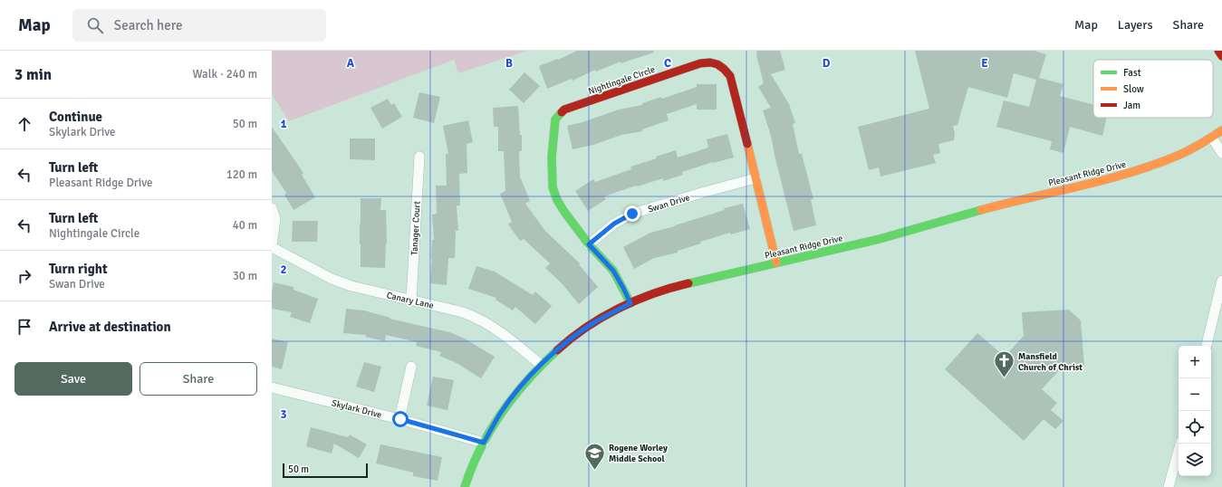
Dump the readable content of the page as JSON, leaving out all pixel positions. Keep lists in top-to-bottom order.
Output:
{
  "streets": {
    "street": [
      "Nightingale Circle",
      "Pleasant Ridge Drive",
      "Swan Drive",
      "Tanager Court",
      "Canary Lane",
      "Skylark Drive"
    ]
  },
  "crossings": [
    ["Nightingale Circle", "Pleasant Ridge Drive"],
    ["Nightingale Circle", "Swan Drive"],
    ["Pleasant Ridge Drive", "Canary Lane"],
    ["Pleasant Ridge Drive", "Skylark Drive"],
    ["Tanager Court", "Canary Lane"]
  ],
  "places": {
    "church": ["Mansfield Church of Christ"],
    "school or university": ["Rogene Worley Middle School"]
  },
  "legend": ["Fast", "Slow", "Jam"],
  "scale_bar": "50 m",
  "page": {
    "header": "Map",
    "search": "Search here",
    "nav": ["Map", "Layers", "Share"],
    "heading": ["3 min", "Walk · 240 m"],
    "list": [
      ["Continue", "Skylark Drive", "50 m"],
      ["Turn left", "Pleasant Ridge Drive", "120 m"],
      ["Turn left", "Nightingale Circle", "40 m"],
      ["Turn right", "Swan Drive", "30 m"],
      "Arrive at destination"
    ],
    "map_buttons": ["+", "−"],
    "buttons": ["Save", "Share"],
    "scale": "50 m"
  },
  "grid": {
    "columns": [
      "A",
      "B",
      "C",
      "D",
      "E"
    ],
    "rows": ["1", "2", "3"]
  }
}
